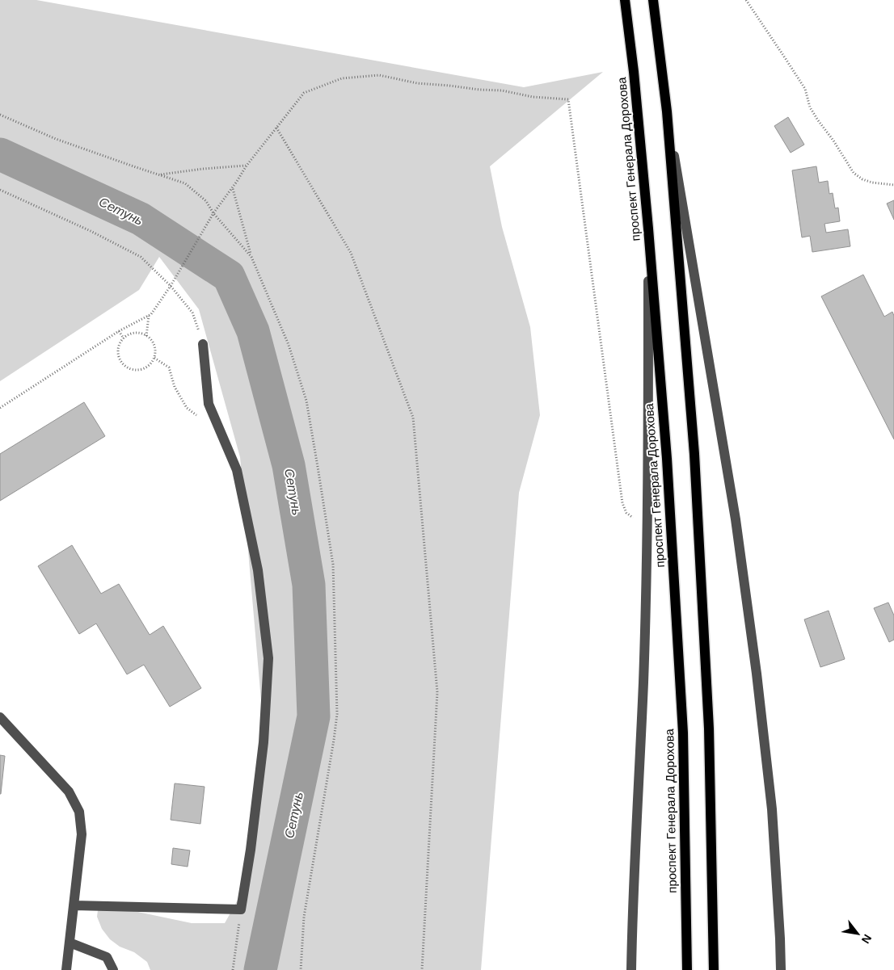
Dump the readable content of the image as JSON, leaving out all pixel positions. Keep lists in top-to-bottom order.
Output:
{
  "streets": {
    "main road": ["проспект Генерала Дорохова"]
  },
  "water": ["Сетунь"],
  "north": "bottom right"
}
